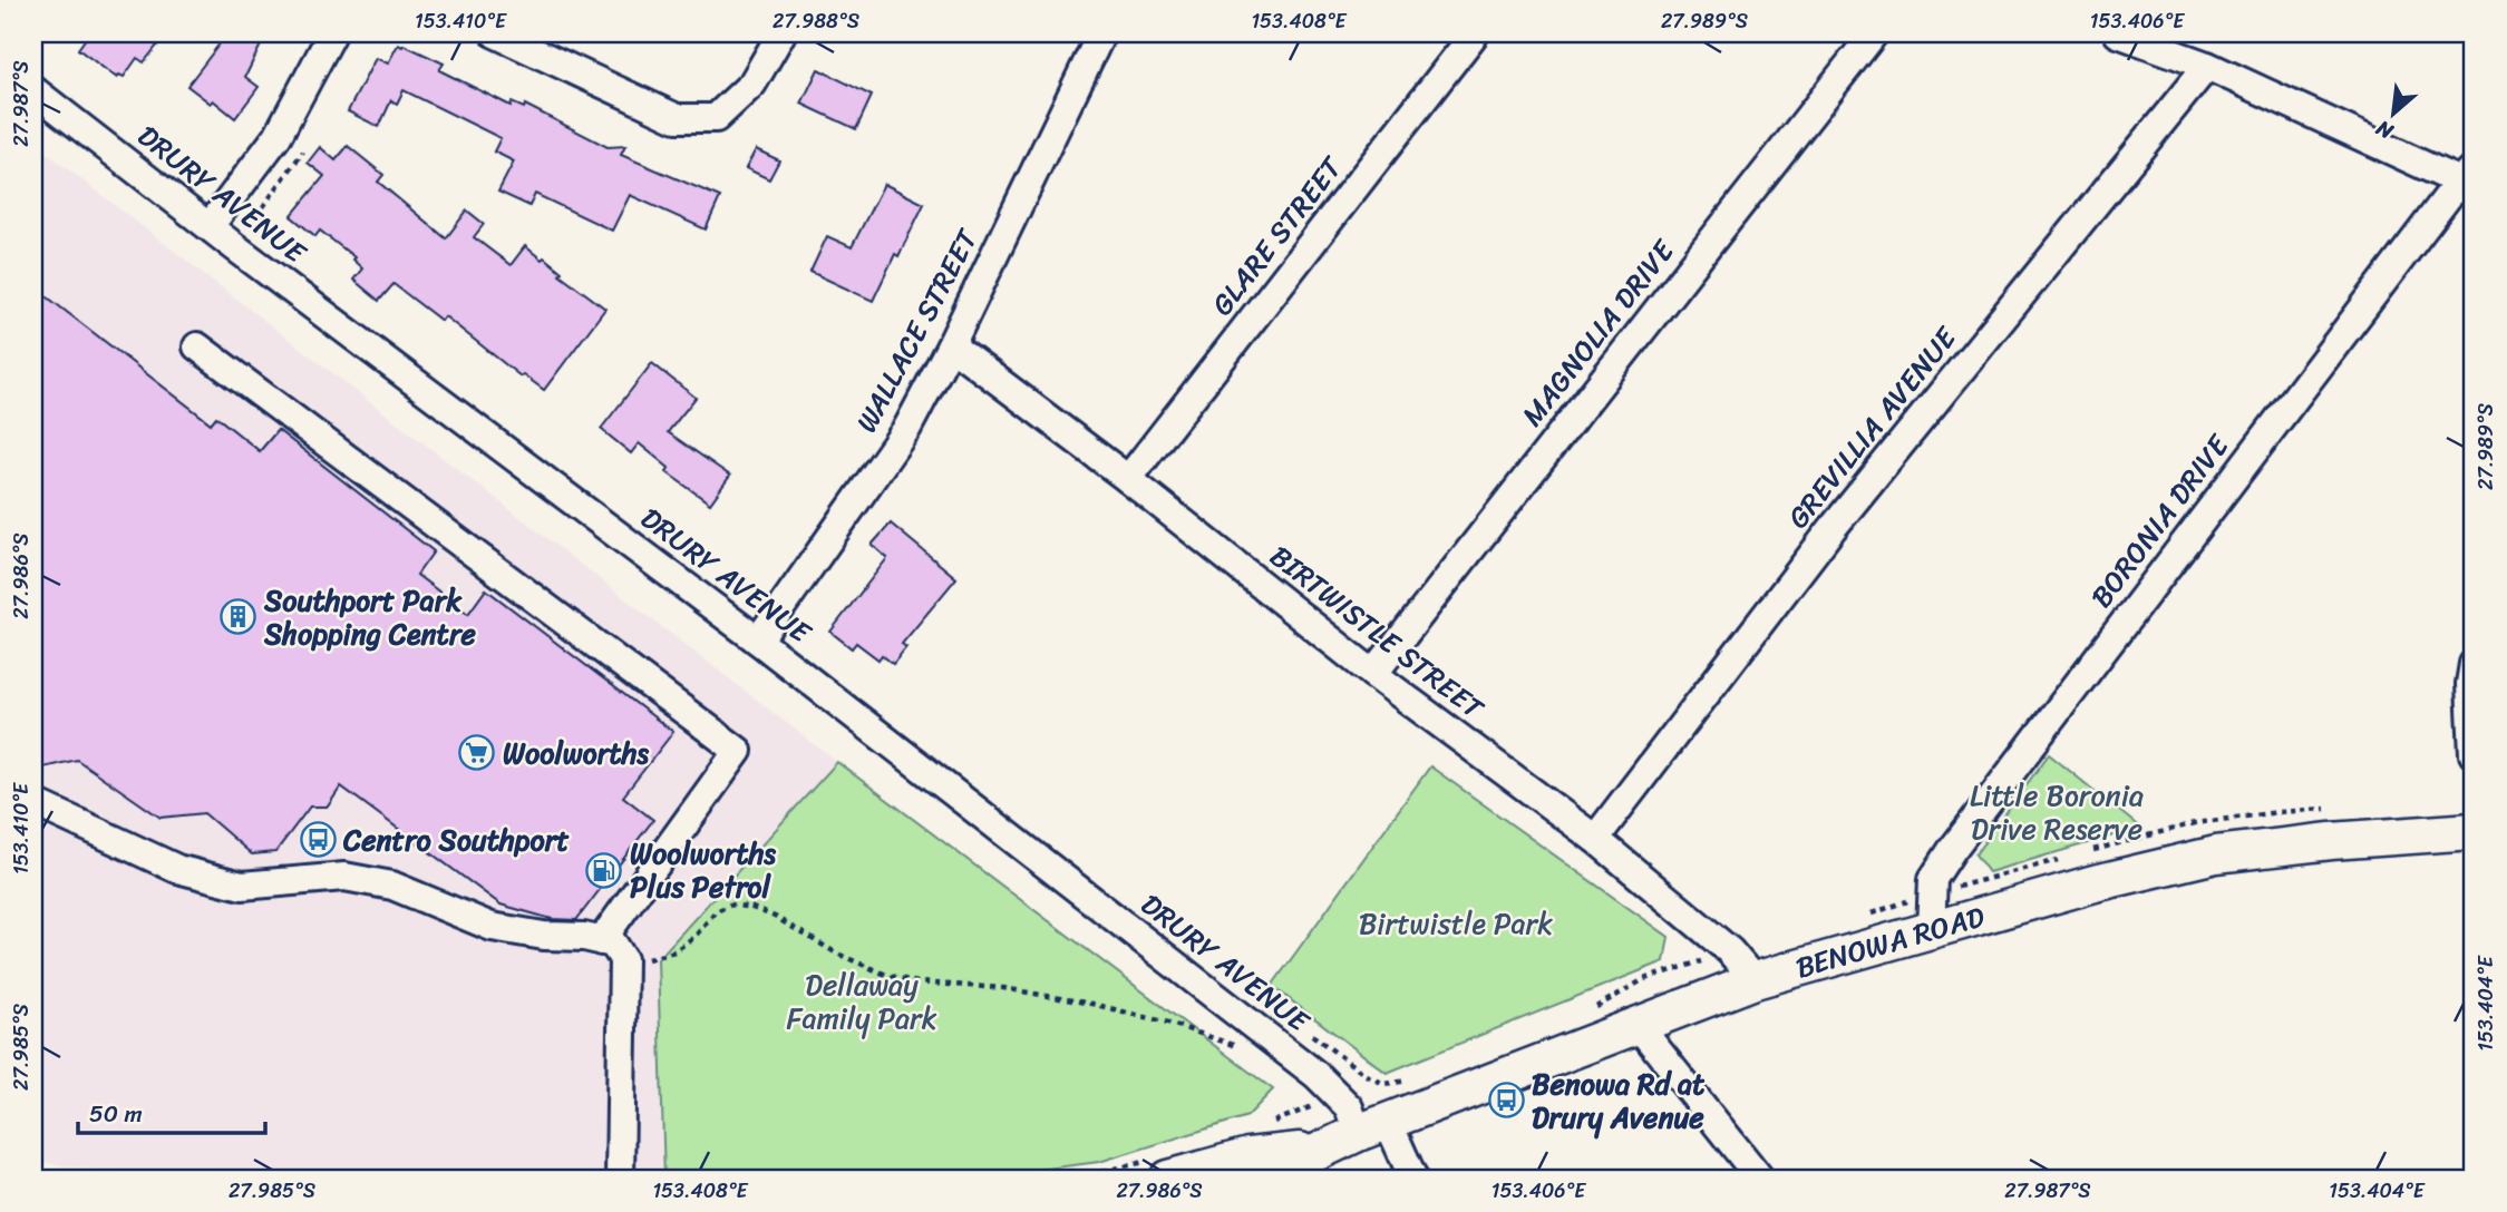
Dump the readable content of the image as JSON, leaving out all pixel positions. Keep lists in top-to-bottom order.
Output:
{
  "streets": {
    "main road": ["BENOWA ROAD"],
    "street": [
      "DRURY AVENUE",
      "GLARE STREET",
      "WALLACE STREET",
      "MAGNOLIA DRIVE",
      "GREVILLIA AVENUE",
      "BORONIA DRIVE",
      "BIRTWISTLE STREET"
    ]
  },
  "crossings": [
    ["DRURY AVENUE", "WALLACE STREET"],
    ["DRURY AVENUE", "BENOWA ROAD"],
    ["GLARE STREET", "BIRTWISTLE STREET"],
    ["WALLACE STREET", "BIRTWISTLE STREET"],
    ["MAGNOLIA DRIVE", "BIRTWISTLE STREET"],
    ["GREVILLIA AVENUE", "BIRTWISTLE STREET"],
    ["BORONIA DRIVE", "BENOWA ROAD"],
    ["BIRTWISTLE STREET", "BENOWA ROAD"]
  ],
  "parks": ["Little Boronia Drive Reserve", "Birtwistle Park", "Dellaway Family Park"],
  "places": {
    "building": ["Southport Park Shopping Centre"],
    "supermarket": ["Woolworths"],
    "bus stop": ["Centro Southport", "Benowa Rd at Drury Avenue"],
    "fuel station": ["Woolworths Plus Petrol"]
  },
  "scale_bar": "50 m",
  "north": "bottom left",
  "coordinates": [
    "153.410°E",
    "27.988°S",
    "153.408°E",
    "27.989°S",
    "153.406°E",
    "27.987°S",
    "27.986°S",
    "153.404°E",
    "27.985°S"
  ]
}
